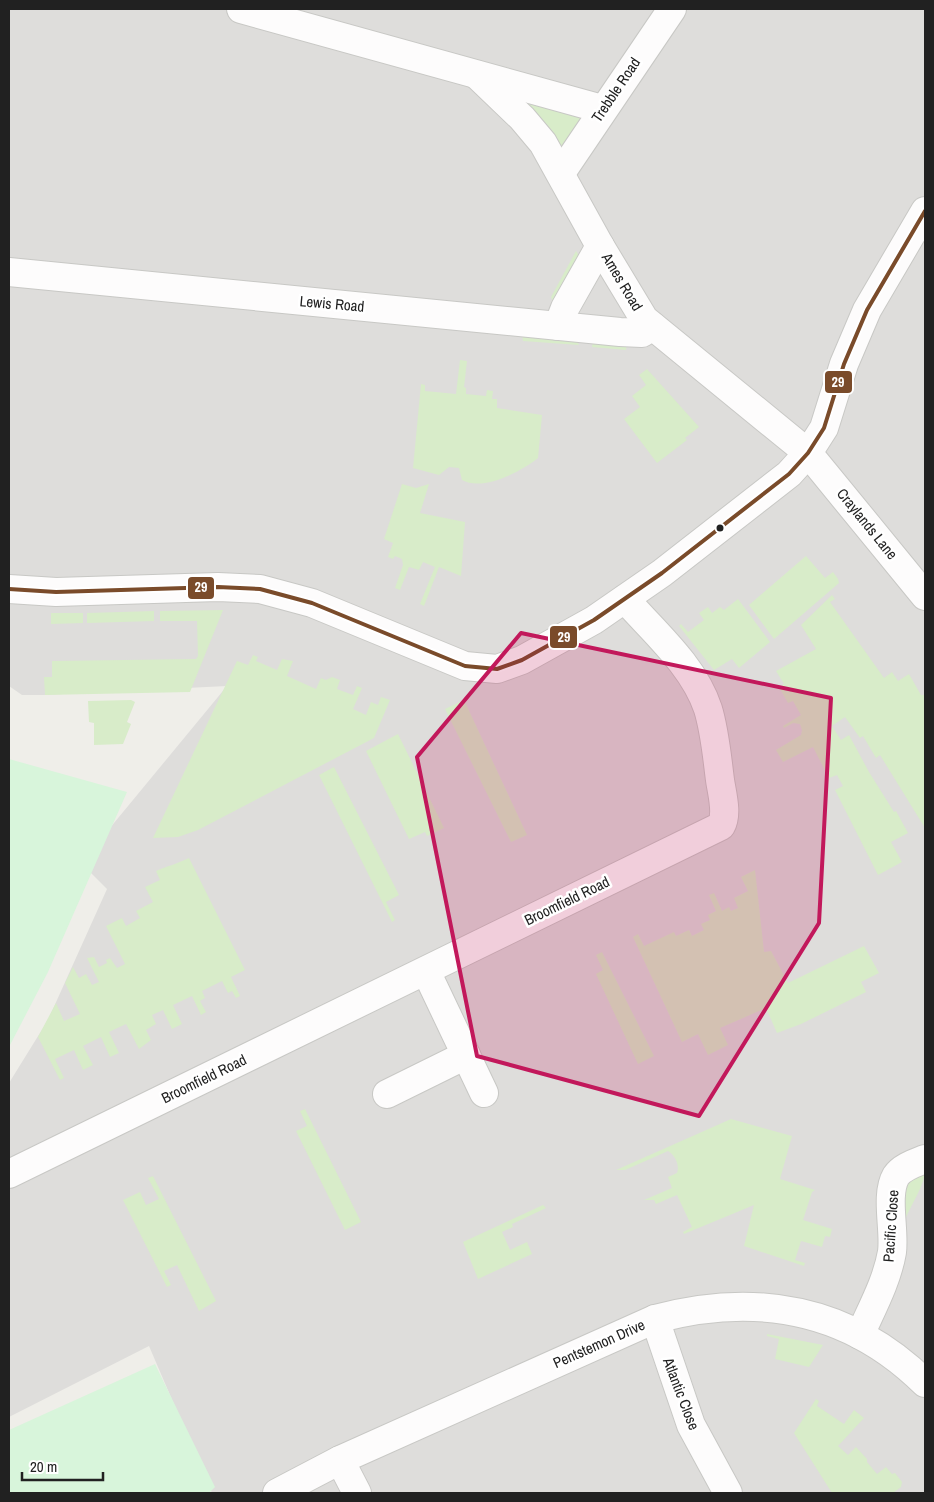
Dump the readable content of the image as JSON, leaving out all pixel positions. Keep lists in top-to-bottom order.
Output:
{
  "streets": {
    "street": [
      "Trebble Road",
      "Ames Road",
      "Lewis Road",
      "Craylands Lane",
      "Broomfield Road",
      "Pacific Close",
      "Pentstemon Drive",
      "Atlantic Close"
    ]
  },
  "crossings": [
    ["Trebble Road", "Ames Road"],
    ["Ames Road", "Lewis Road"],
    ["Ames Road", "Craylands Lane"],
    ["Pacific Close", "Pentstemon Drive"],
    ["Pentstemon Drive", "Atlantic Close"]
  ],
  "lines": ["transit line 29"],
  "scale_bar": "20 m"
}
